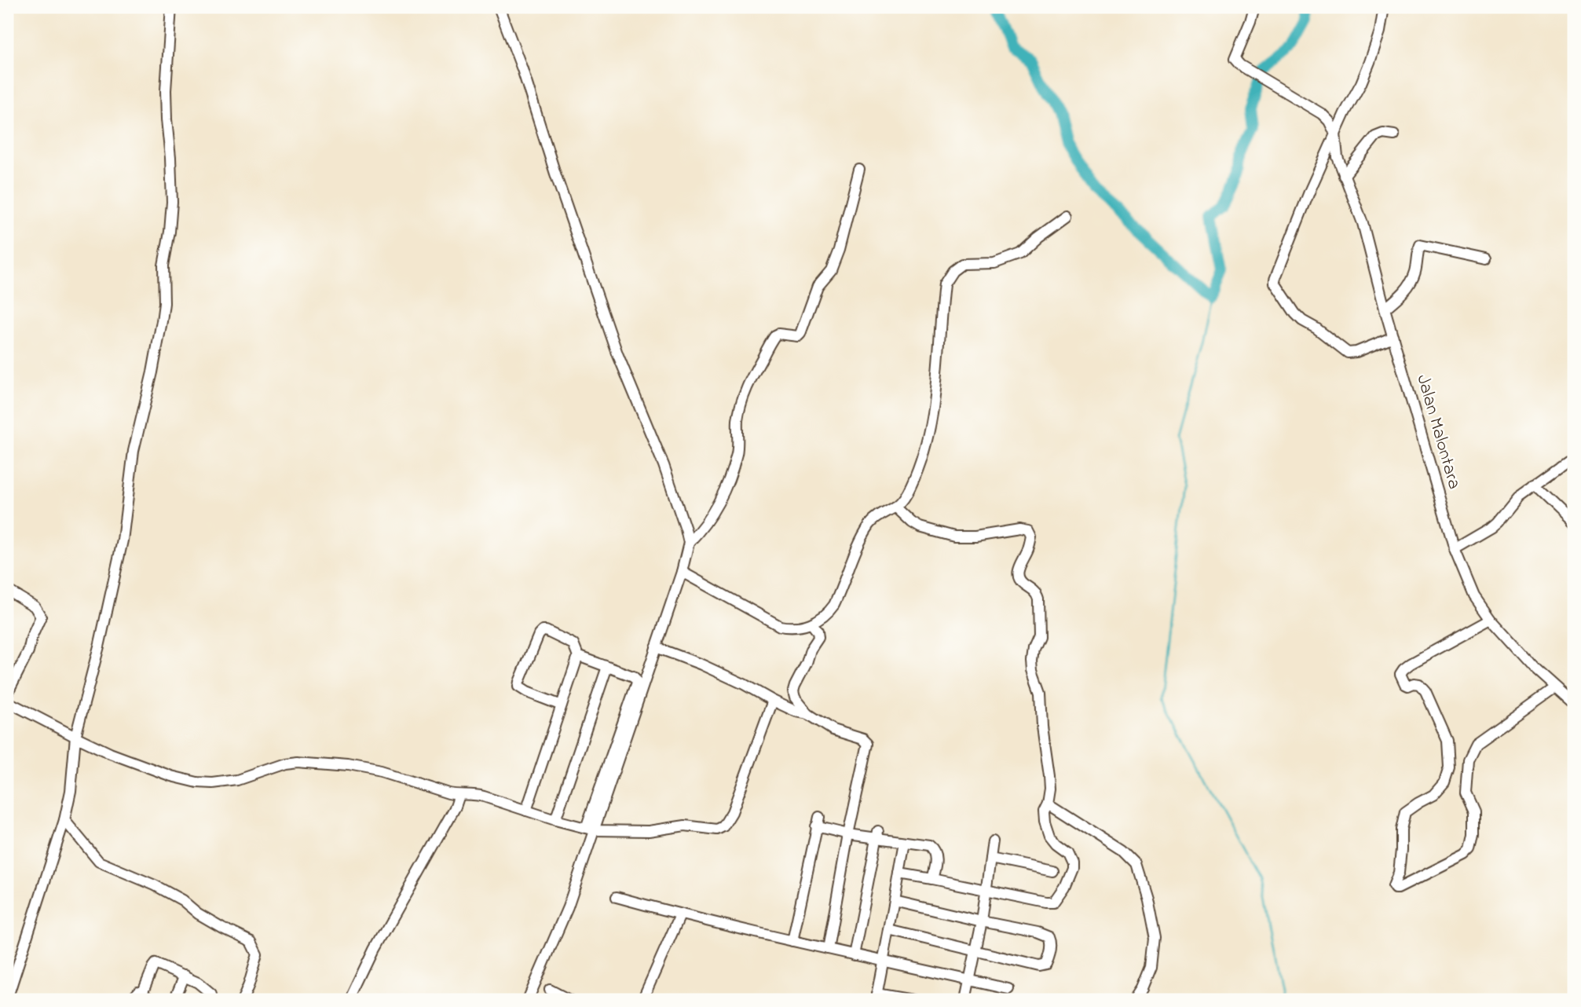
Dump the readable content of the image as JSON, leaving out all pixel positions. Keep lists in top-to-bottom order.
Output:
{
  "streets": {
    "street": ["Jalan Malontara"]
  }
}
